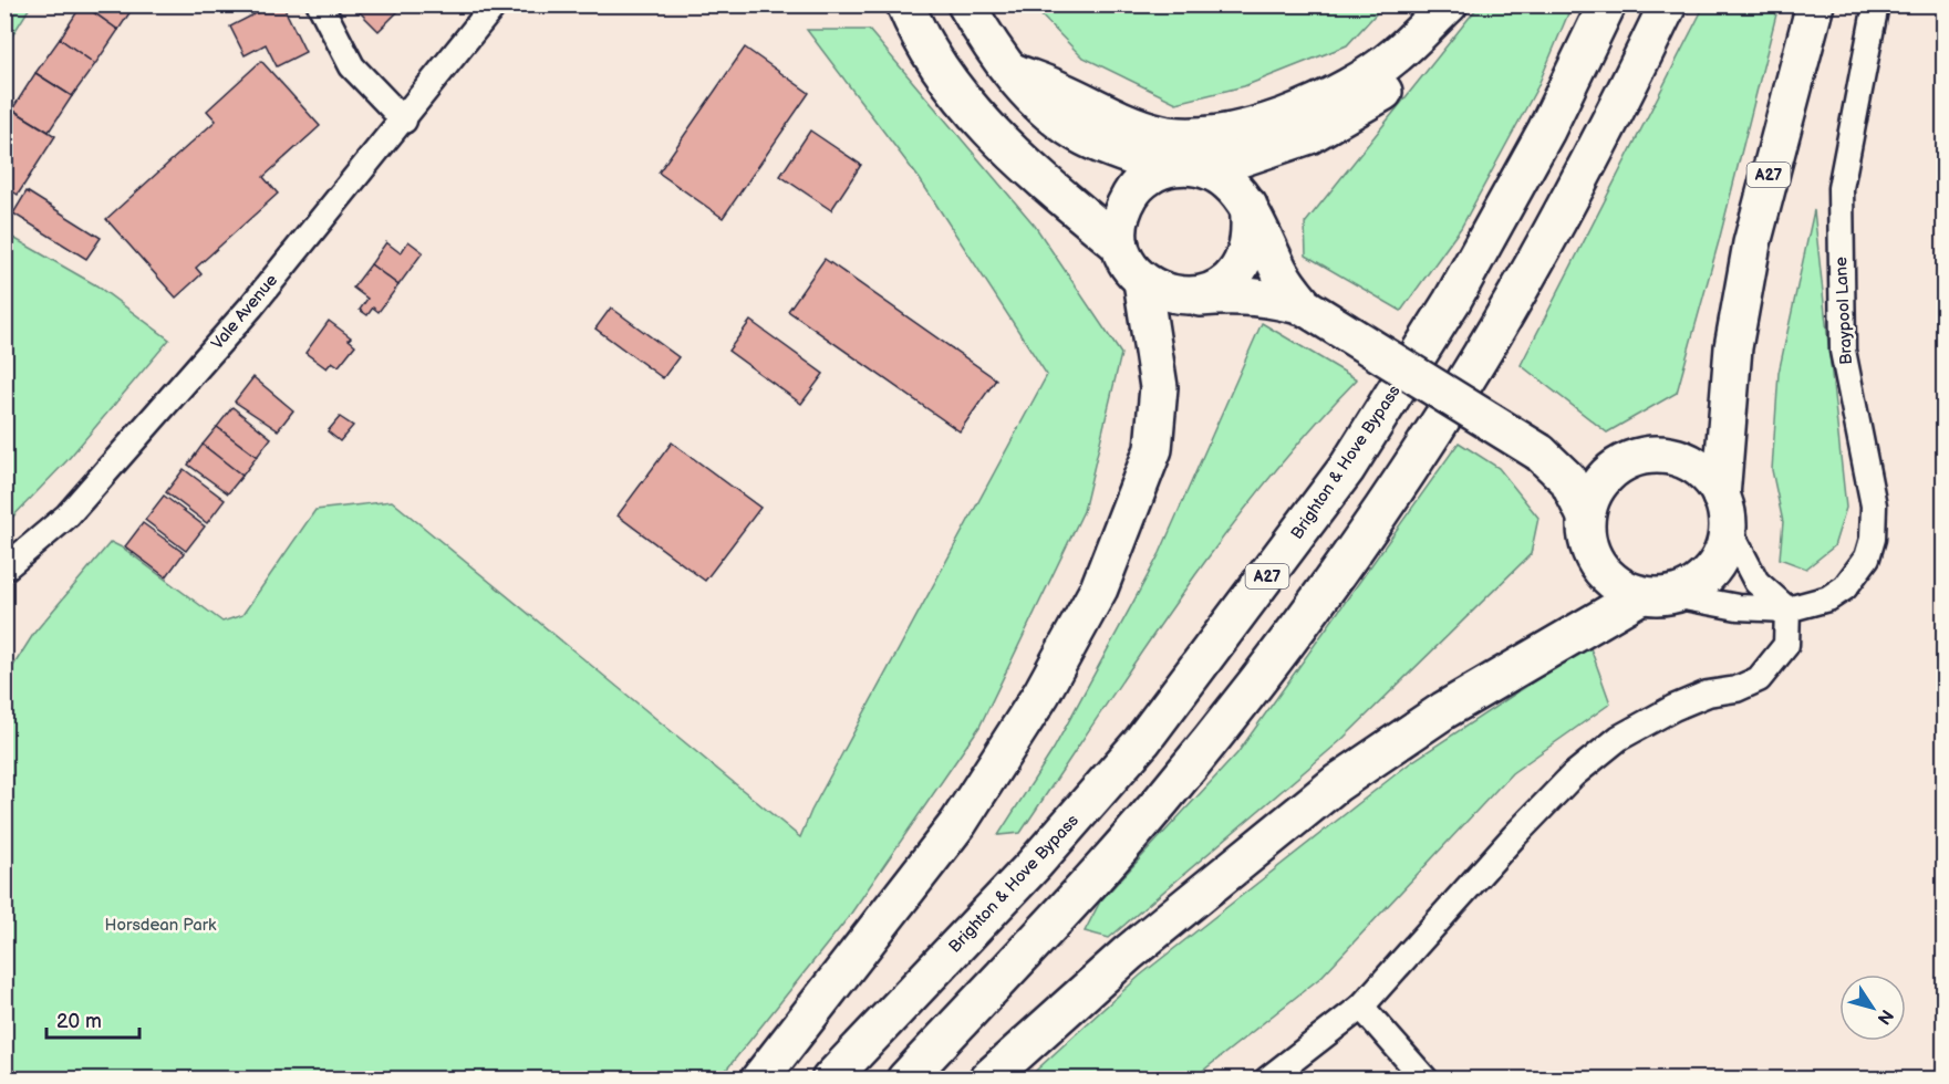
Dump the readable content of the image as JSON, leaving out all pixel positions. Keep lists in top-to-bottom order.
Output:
{
  "streets": {
    "highway": ["A27", "Brighton & Hove Bypass"],
    "street": ["Braypool Lane", "Vale Avenue"]
  },
  "crossings": [
    ["A27", "Braypool Lane"]
  ],
  "parks": ["Horsdean Park"],
  "scale_bar": "20 m",
  "north": "bottom right"
}
